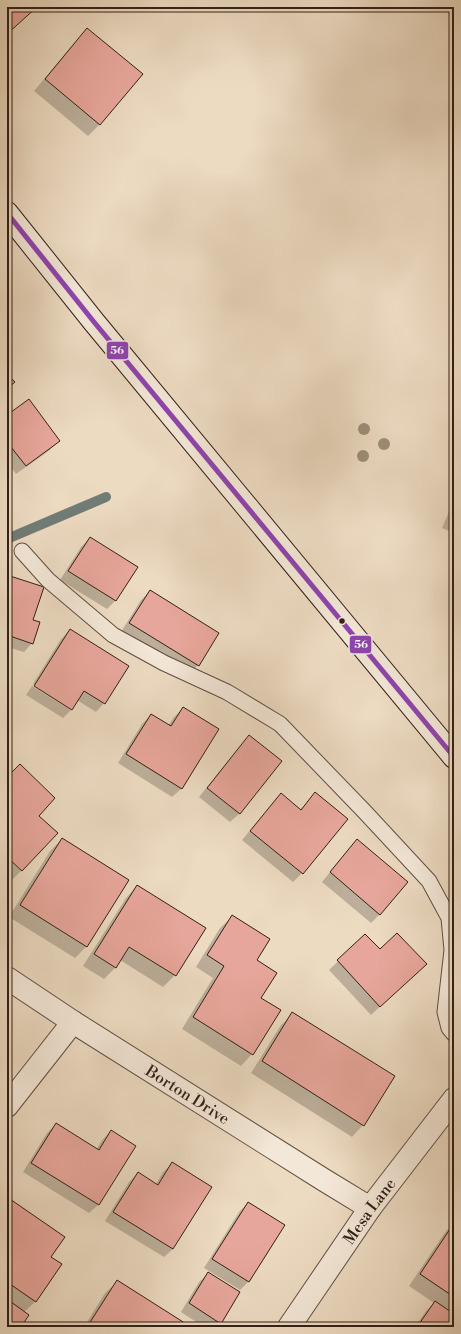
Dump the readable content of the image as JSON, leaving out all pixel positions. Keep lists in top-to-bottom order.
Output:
{
  "streets": {
    "street": ["Borton Drive", "Mesa Lane"]
  },
  "crossings": [
    ["Borton Drive", "Mesa Lane"]
  ],
  "lines": ["transit line 56"]
}
